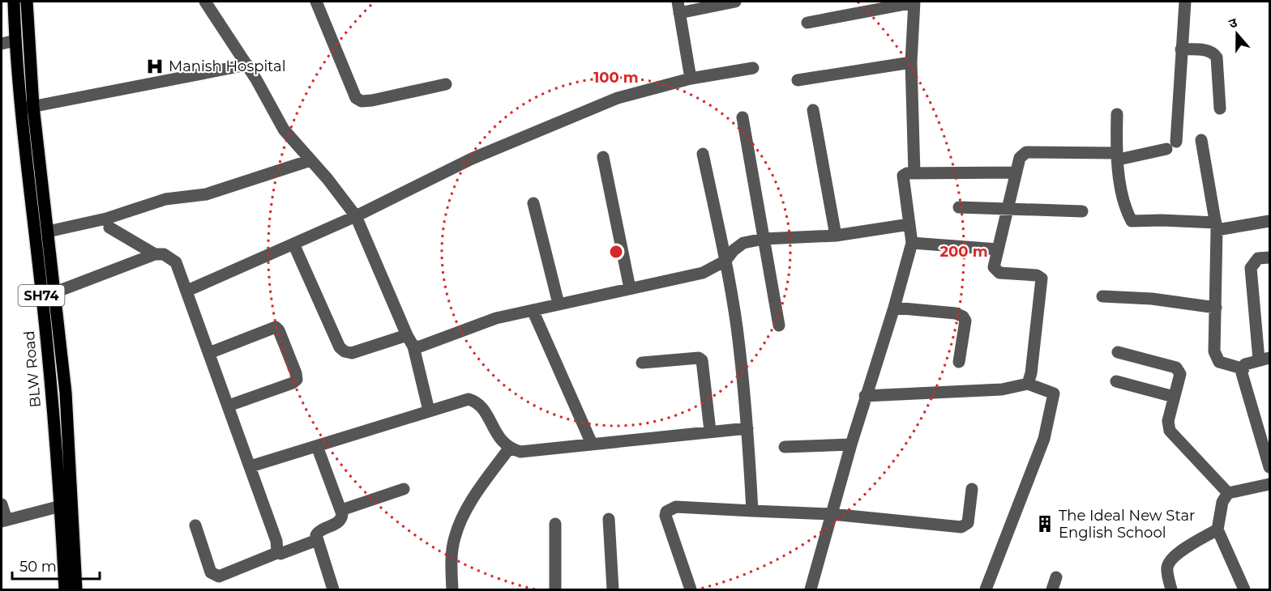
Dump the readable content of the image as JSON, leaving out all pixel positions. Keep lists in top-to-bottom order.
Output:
{
  "streets": {
    "main road": ["SH74", "BLW Road"]
  },
  "crossings": [
    ["SH74", "BLW Road"]
  ],
  "places": {
    "hospital": ["Manish Hospital"],
    "building": ["The Ideal New Star English School"]
  },
  "scale_bar": "50 m",
  "north": "top",
  "rings": ["100 m", "200 m"]
}
